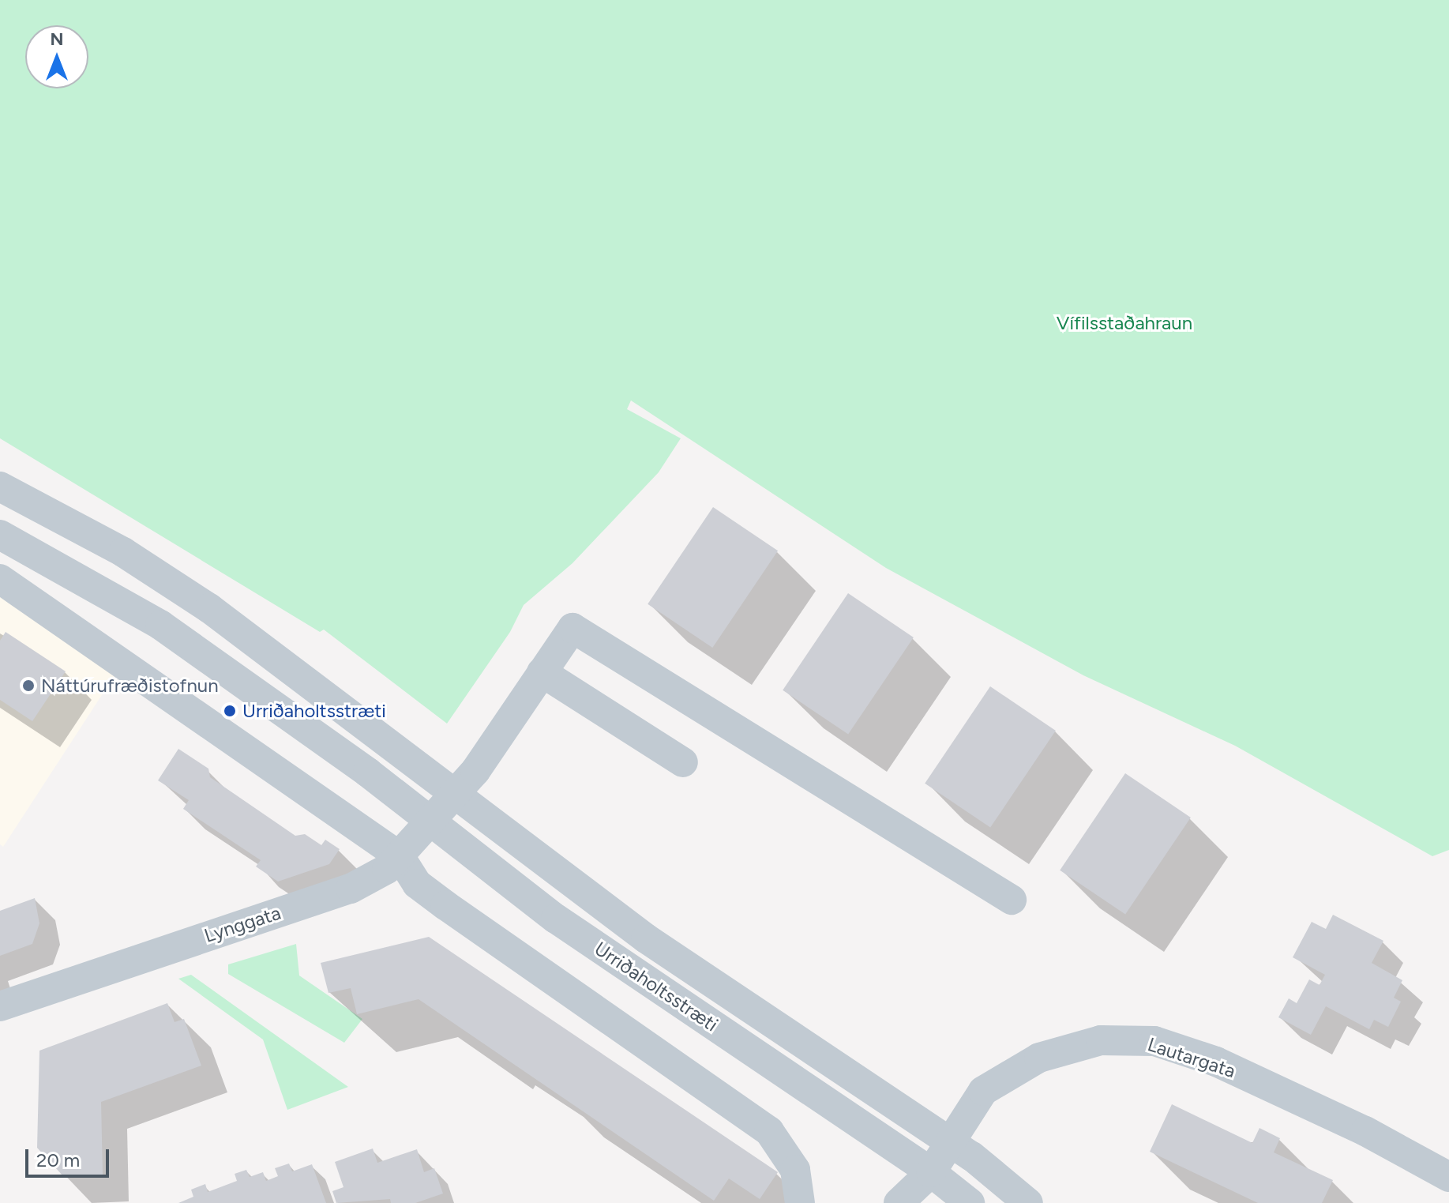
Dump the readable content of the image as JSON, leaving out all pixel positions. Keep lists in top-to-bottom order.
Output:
{
  "streets": {
    "street": ["Lynggata", "Urriðaholtsstræti", "Lautargata"]
  },
  "crossings": [
    ["Lynggata", "Urriðaholtsstræti"],
    ["Urriðaholtsstræti", "Lautargata"]
  ],
  "parks": ["Vífilsstaðahraun"],
  "places": ["Náttúrufræðistofnun", "Urriðaholtsstræti"],
  "scale_bar": "20 m",
  "north": "top"
}
